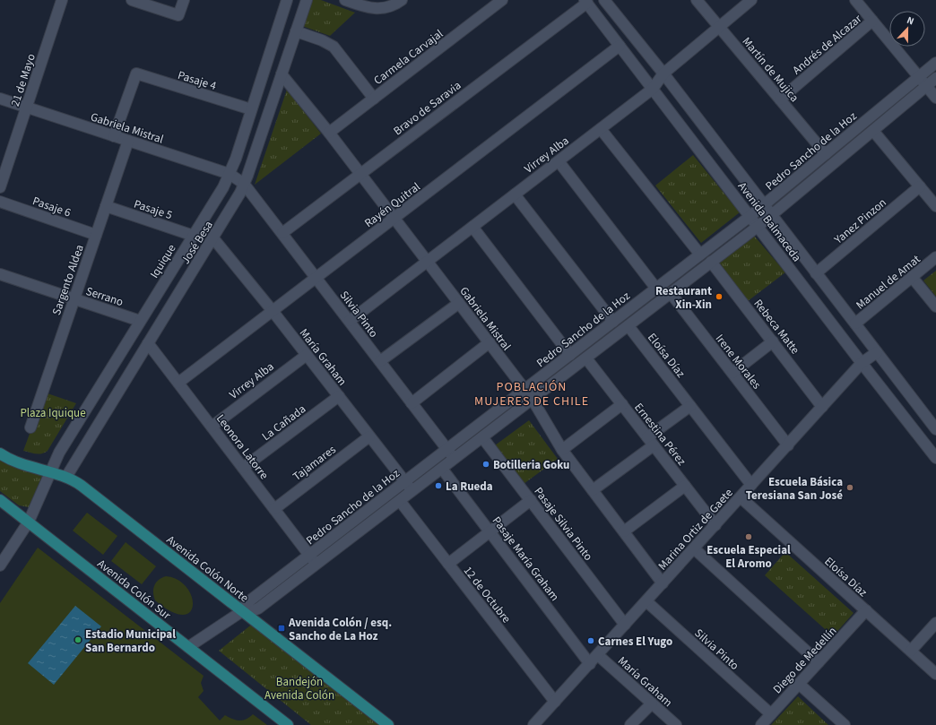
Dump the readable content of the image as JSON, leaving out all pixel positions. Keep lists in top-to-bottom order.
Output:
{
  "streets": {
    "main road": ["Avenida Colón Norte", "Avenida Colón Sur"],
    "street": [
      "Andrés de Alcazar",
      "Carmela Carvajal",
      "Martín de Mujica",
      "21 de Mayo",
      "Pasaje 4",
      "Bravo de Saravia",
      "Gabriela Mistral",
      "Pedro Sancho de la Hoz",
      "Virrey Alba",
      "Rayén Quitral",
      "Pasaje 6",
      "Pasaje 5",
      "Yanez Pinzon",
      "Avenida Balmaceda",
      "José Besa",
      "Iquique",
      "Sargento Aldea",
      "Manuel de Amat",
      "Serrano",
      "Silvia Pinto",
      "Rebeca Matte",
      "Eloísa Díaz",
      "María Graham",
      "Irene Morales",
      "La Cañada",
      "Ernestina Pérez",
      "Leonora Latorre",
      "Tajamares",
      "Pasaje Silvia Pinto",
      "Marina Ortiz de Gaete",
      "Pasaje María Graham",
      "12 de Octubre",
      "Diego de Medellín"
    ]
  },
  "crossings": [
    ["Andrés de Alcazar", "Martín de Mujica"],
    ["Carmela Carvajal", "Gabriela Mistral"],
    ["Martín de Mujica", "Pedro Sancho de la Hoz"],
    ["Martín de Mujica", "Virrey Alba"],
    ["21 de Mayo", "Gabriela Mistral"],
    ["Pasaje 4", "Gabriela Mistral"],
    ["Pasaje 4", "Iquique"],
    ["Bravo de Saravia", "Gabriela Mistral"],
    ["Bravo de Saravia", "Avenida Balmaceda"],
    ["Bravo de Saravia", "Silvia Pinto"],
    ["Gabriela Mistral", "Pedro Sancho de la Hoz"],
    ["Gabriela Mistral", "Virrey Alba"],
    ["Gabriela Mistral", "Rayén Quitral"],
    ["Gabriela Mistral", "José Besa"],
    ["Gabriela Mistral", "Iquique"],
    ["Gabriela Mistral", "Sargento Aldea"],
    ["Gabriela Mistral", "Silvia Pinto"],
    ["Gabriela Mistral", "Marina Ortiz de Gaete"],
    ["Pedro Sancho de la Hoz", "Avenida Balmaceda"],
    ["Pedro Sancho de la Hoz", "Silvia Pinto"],
    ["Pedro Sancho de la Hoz", "Rebeca Matte"],
    ["Pedro Sancho de la Hoz", "Eloísa Díaz"],
    ["Pedro Sancho de la Hoz", "María Graham"],
    ["Pedro Sancho de la Hoz", "Irene Morales"],
    ["Pedro Sancho de la Hoz", "Ernestina Pérez"],
    ["Pedro Sancho de la Hoz", "Leonora Latorre"],
    ["Pedro Sancho de la Hoz", "Pasaje Silvia Pinto"],
    ["Pedro Sancho de la Hoz", "Pasaje María Graham"],
    ["Pedro Sancho de la Hoz", "Avenida Colón Norte"],
    ["Pedro Sancho de la Hoz", "Avenida Colón Sur"],
    ["Pedro Sancho de la Hoz", "12 de Octubre"],
    ["Virrey Alba", "Avenida Balmaceda"],
    ["Virrey Alba", "Silvia Pinto"],
    ["Virrey Alba", "María Graham"],
    ["Virrey Alba", "Leonora Latorre"],
    ["Rayén Quitral", "Avenida Balmaceda"],
    ["Rayén Quitral", "Silvia Pinto"],
    ["Rayén Quitral", "María Graham"],
    ["Rayén Quitral", "Leonora Latorre"],
    ["Pasaje 6", "Sargento Aldea"],
    ["Pasaje 5", "Iquique"],
    ["Pasaje 5", "Sargento Aldea"],
    ["Yanez Pinzon", "Avenida Balmaceda"],
    ["Avenida Balmaceda", "Manuel de Amat"],
    ["Avenida Balmaceda", "Marina Ortiz de Gaete"],
    ["José Besa", "Silvia Pinto"],
    ["José Besa", "María Graham"],
    ["José Besa", "Leonora Latorre"],
    ["José Besa", "Avenida Colón Norte"],
    ["Iquique", "Serrano"],
    ["Iquique", "Avenida Colón Norte"],
    ["Iquique", "Avenida Colón Sur"],
    ["Sargento Aldea", "Serrano"],
    ["Silvia Pinto", "Marina Ortiz de Gaete"],
    ["Silvia Pinto", "Diego de Medellín"],
    ["Rebeca Matte", "Marina Ortiz de Gaete"],
    ["Eloísa Díaz", "Marina Ortiz de Gaete"],
    ["Eloísa Díaz", "Diego de Medellín"],
    ["María Graham", "La Cañada"],
    ["María Graham", "Tajamares"],
    ["María Graham", "Marina Ortiz de Gaete"],
    ["Irene Morales", "Marina Ortiz de Gaete"],
    ["La Cañada", "Leonora Latorre"],
    ["Ernestina Pérez", "Marina Ortiz de Gaete"],
    ["Leonora Latorre", "Tajamares"],
    ["Pasaje Silvia Pinto", "Marina Ortiz de Gaete"],
    ["Marina Ortiz de Gaete", "Pasaje María Graham"],
    ["Marina Ortiz de Gaete", "12 de Octubre"]
  ],
  "districts": ["POBLACIÓN MUJERES DE CHILE"],
  "parks": ["Plaza Iquique", "Bandejón Avenida Colón"],
  "places": {
    "other": [
      "Restaurant Xin-Xin",
      "Botilleria Goku",
      "La Rueda",
      "Escuela Básica Teresiana San José",
      "Escuela Especial El Aromo",
      "Estadio Municipal San Bernardo",
      "Carnes El Yugo"
    ],
    "transit": ["Avenida Colón / esq. Sancho de La Hoz"]
  },
  "north": "top"
}
